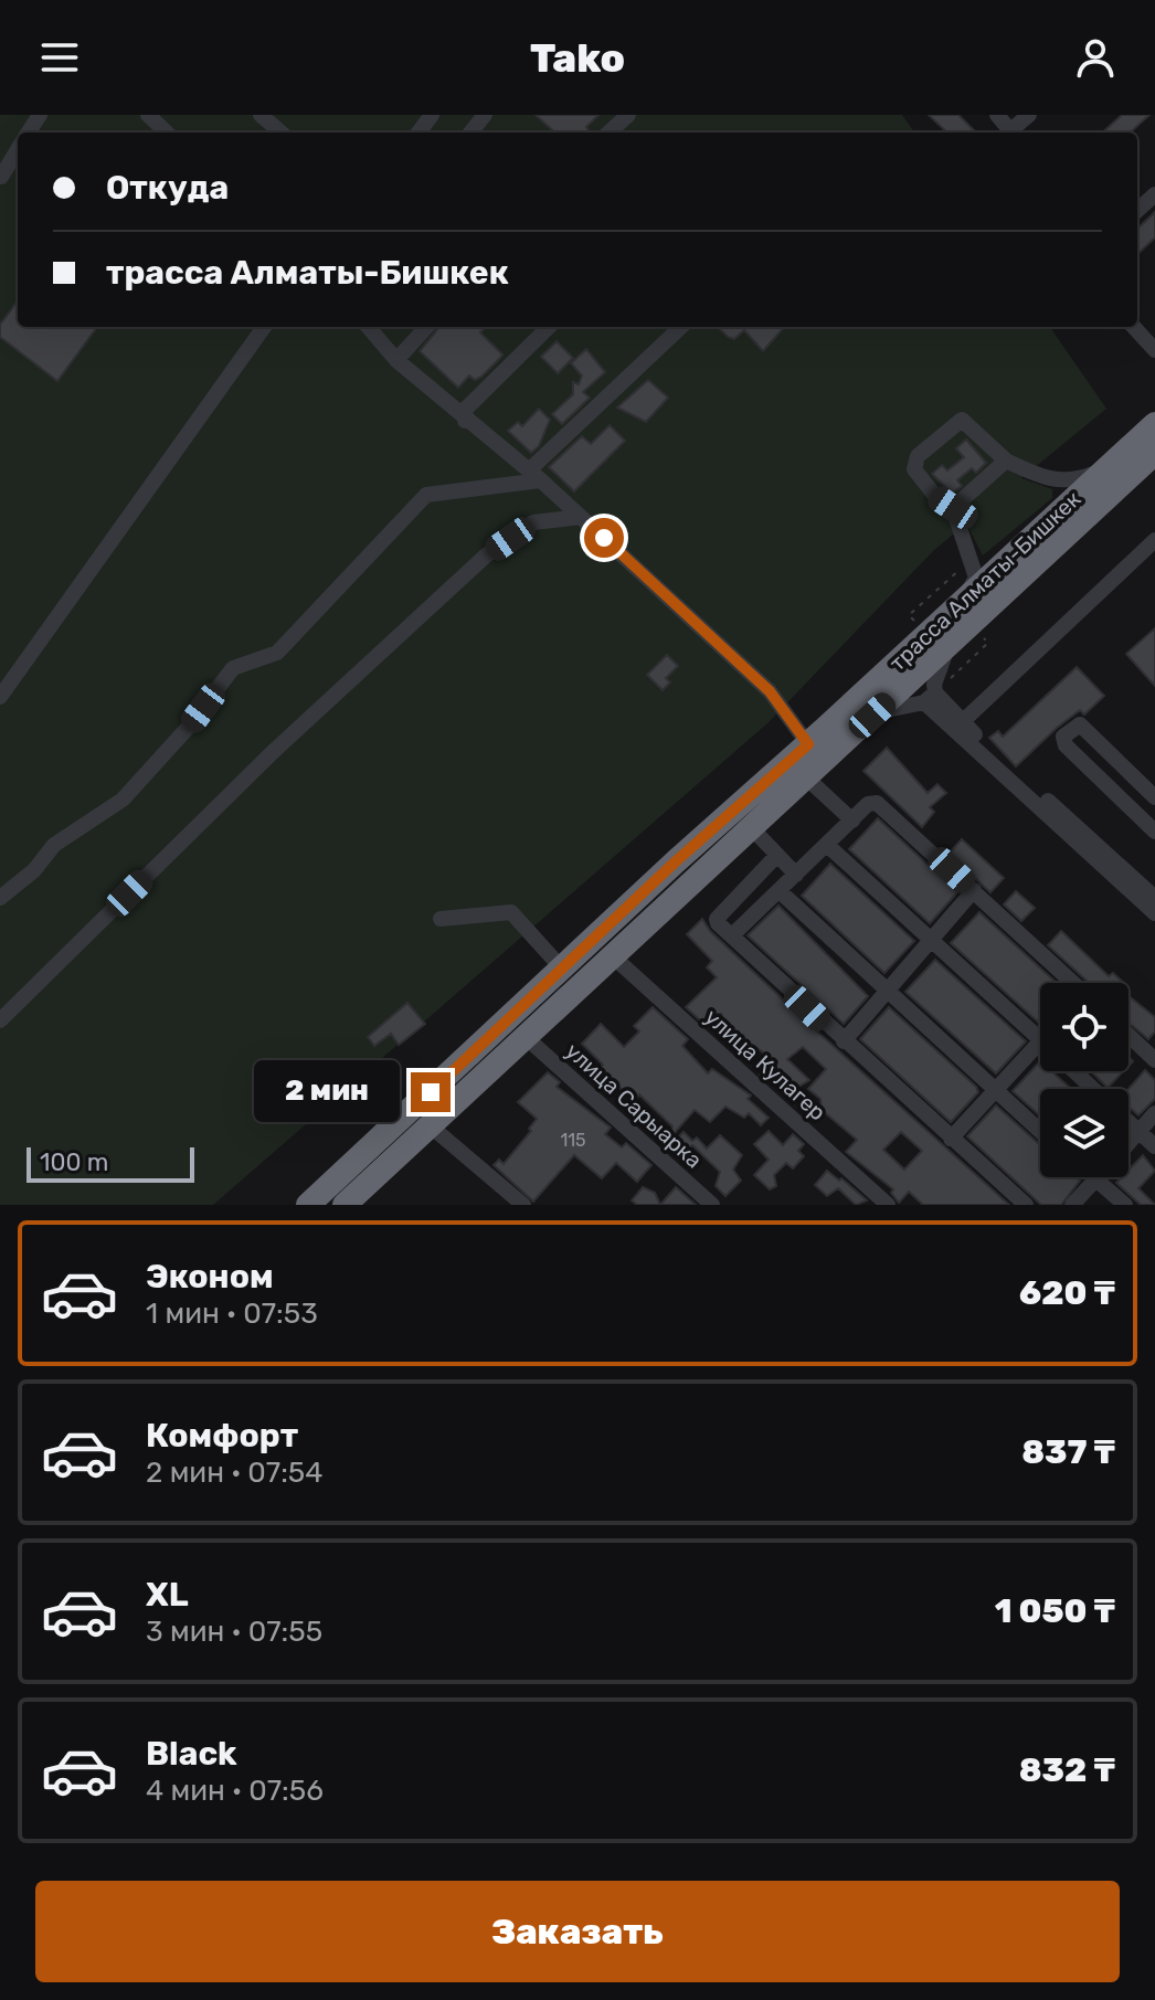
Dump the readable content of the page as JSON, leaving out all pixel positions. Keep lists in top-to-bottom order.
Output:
{
  "streets": {
    "highway": ["трасса Алматы-Бишкек"],
    "street": ["улица Кулагер", "улица Сарыарка"]
  },
  "crossings": [
    ["трасса Алматы-Бишкек", "улица Кулагер"],
    ["трасса Алматы-Бишкек", "улица Сарыарка"]
  ],
  "house_numbers": ["115"],
  "scale_bar": "100 m",
  "page": {
    "header": "Tako",
    "banner": ["Откуда", "трасса Алматы-Бишкек"],
    "bubble": "2 мин",
    "scale": "100 m",
    "list": [
      {
        "name": "Эконом",
        "note": "1 мин · 07:53",
        "value": "620 ₸"
      },
      {
        "name": "Комфорт",
        "note": "2 мин · 07:54",
        "value": "837 ₸"
      },
      {
        "name": "XL",
        "note": "3 мин · 07:55",
        "value": "1 050 ₸"
      },
      {
        "name": "Black",
        "note": "4 мин · 07:56",
        "value": "832 ₸"
      }
    ],
    "buttons": "Заказать"
  }
}
